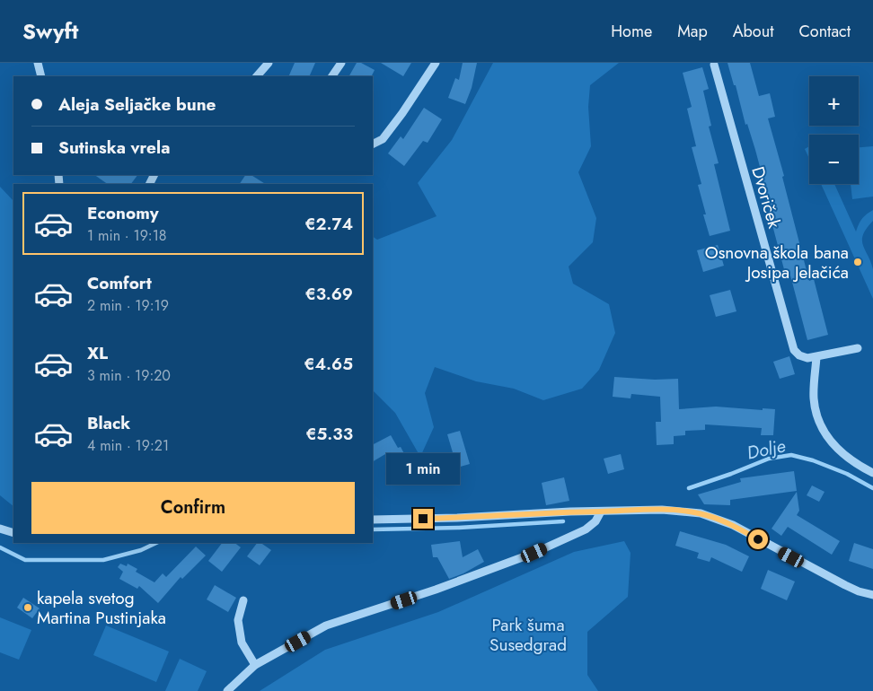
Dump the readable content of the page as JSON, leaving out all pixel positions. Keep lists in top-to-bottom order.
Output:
{
  "streets": {
    "street": ["Dvoriček"]
  },
  "water": ["Dolje"],
  "parks": ["Park šuma Susedgrad"],
  "places": ["Osnovna škola bana Josipa Jelačića", "kapela svetog Martina Pustinjaka"],
  "page": {
    "header": "Swyft",
    "nav": [
      "Home",
      "Map",
      "About",
      "Contact"
    ],
    "map_buttons": ["+", "−"],
    "banner": ["Aleja Seljačke bune", "Sutinska vrela"],
    "list": [
      {
        "name": "Economy",
        "note": "1 min · 19:18",
        "value": "€2.74"
      },
      {
        "name": "Comfort",
        "note": "2 min · 19:19",
        "value": "€3.69"
      },
      {
        "name": "XL",
        "note": "3 min · 19:20",
        "value": "€4.65"
      },
      {
        "name": "Black",
        "note": "4 min · 19:21",
        "value": "€5.33"
      }
    ],
    "bubble": "1 min",
    "buttons": "Confirm"
  }
}
